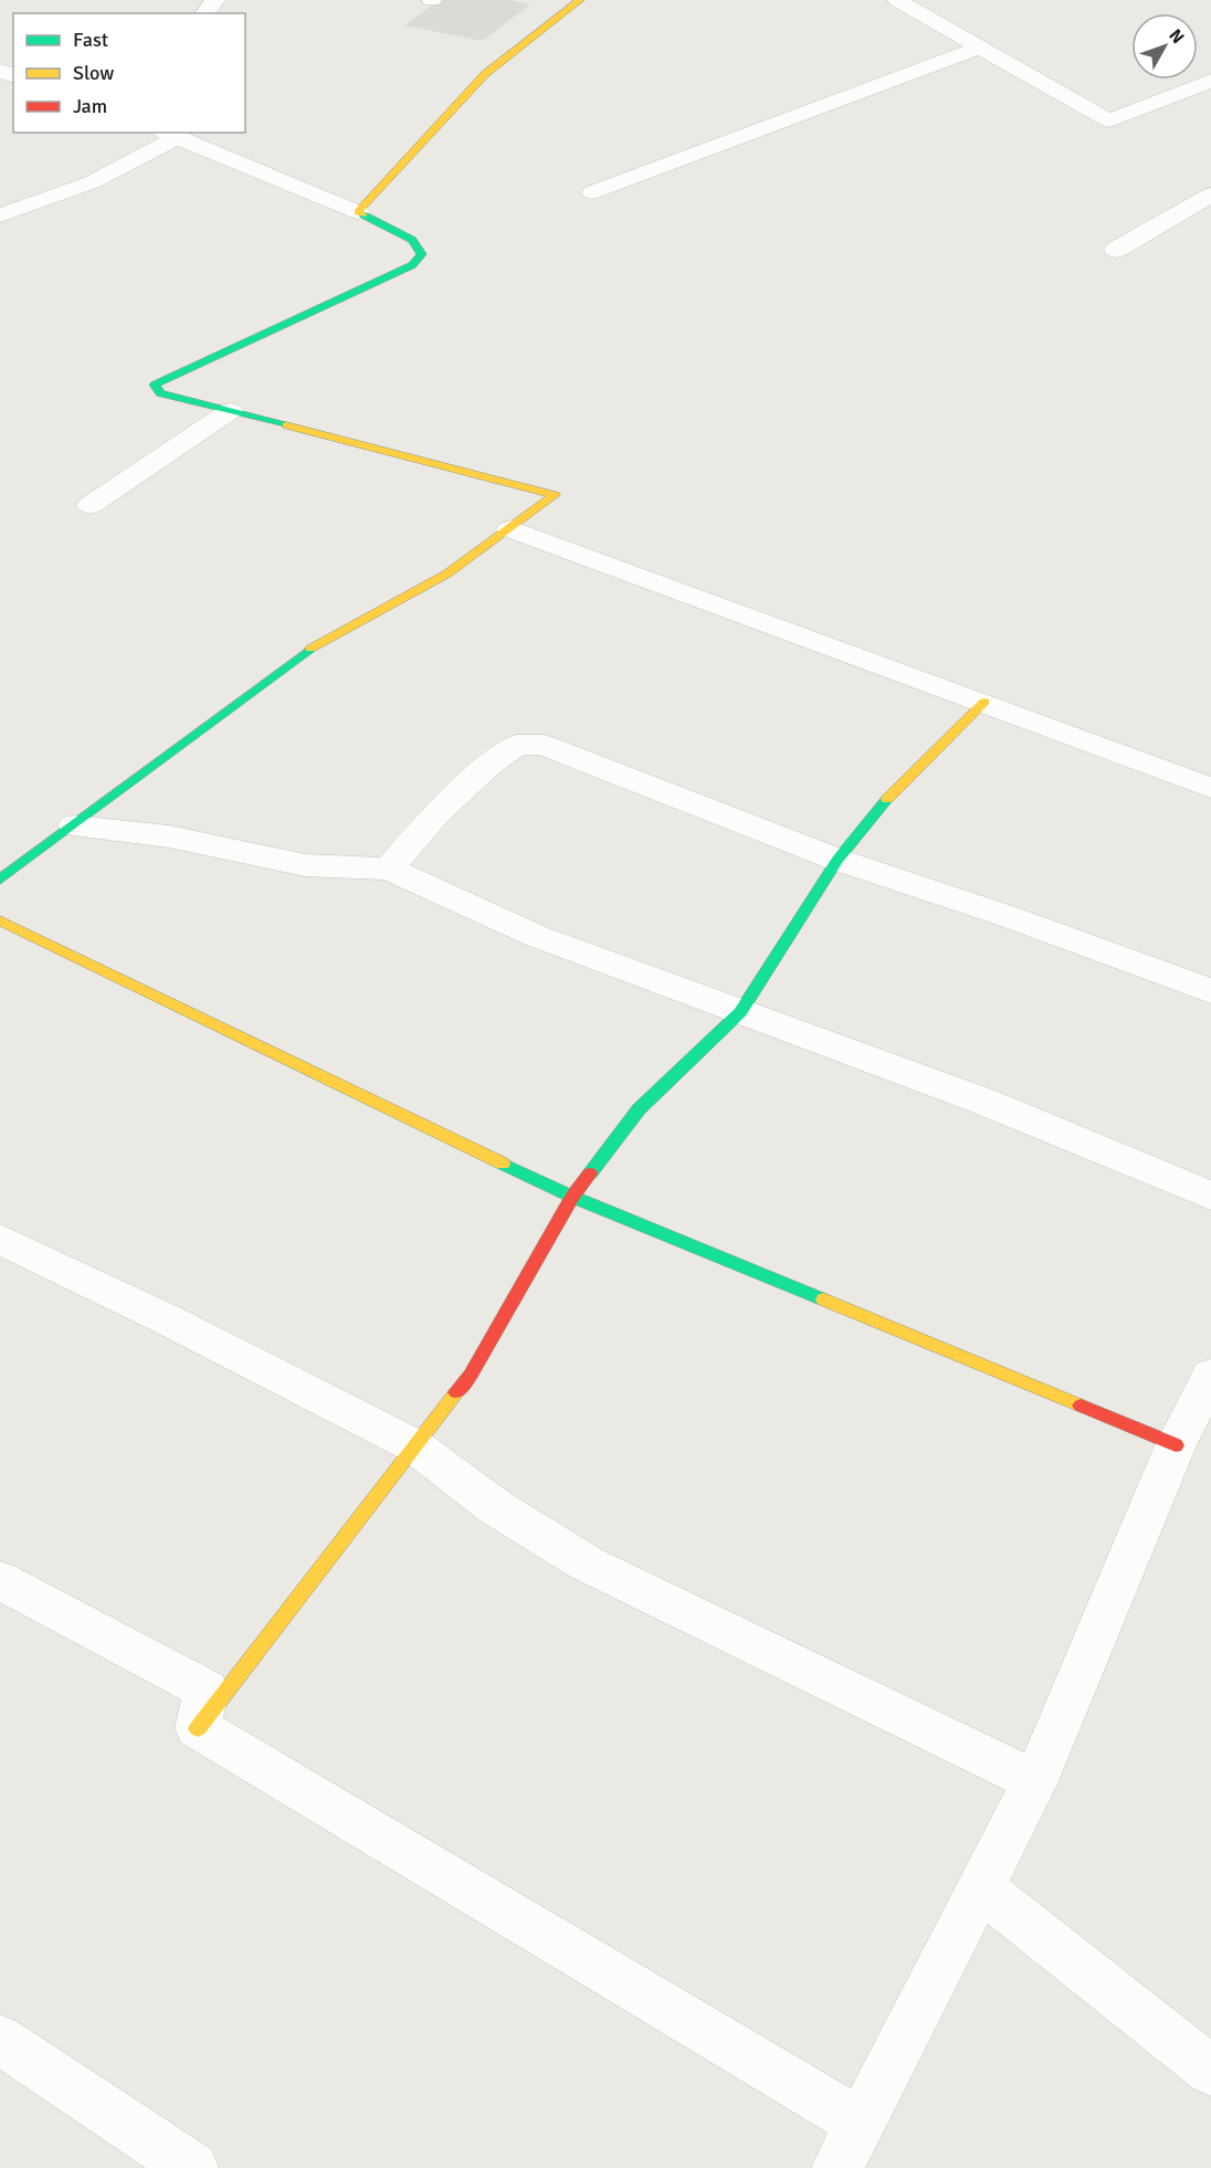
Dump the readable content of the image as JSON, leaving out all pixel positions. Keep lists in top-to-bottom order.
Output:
{
  "legend": ["Fast", "Slow", "Jam"],
  "north": "top right"
}
